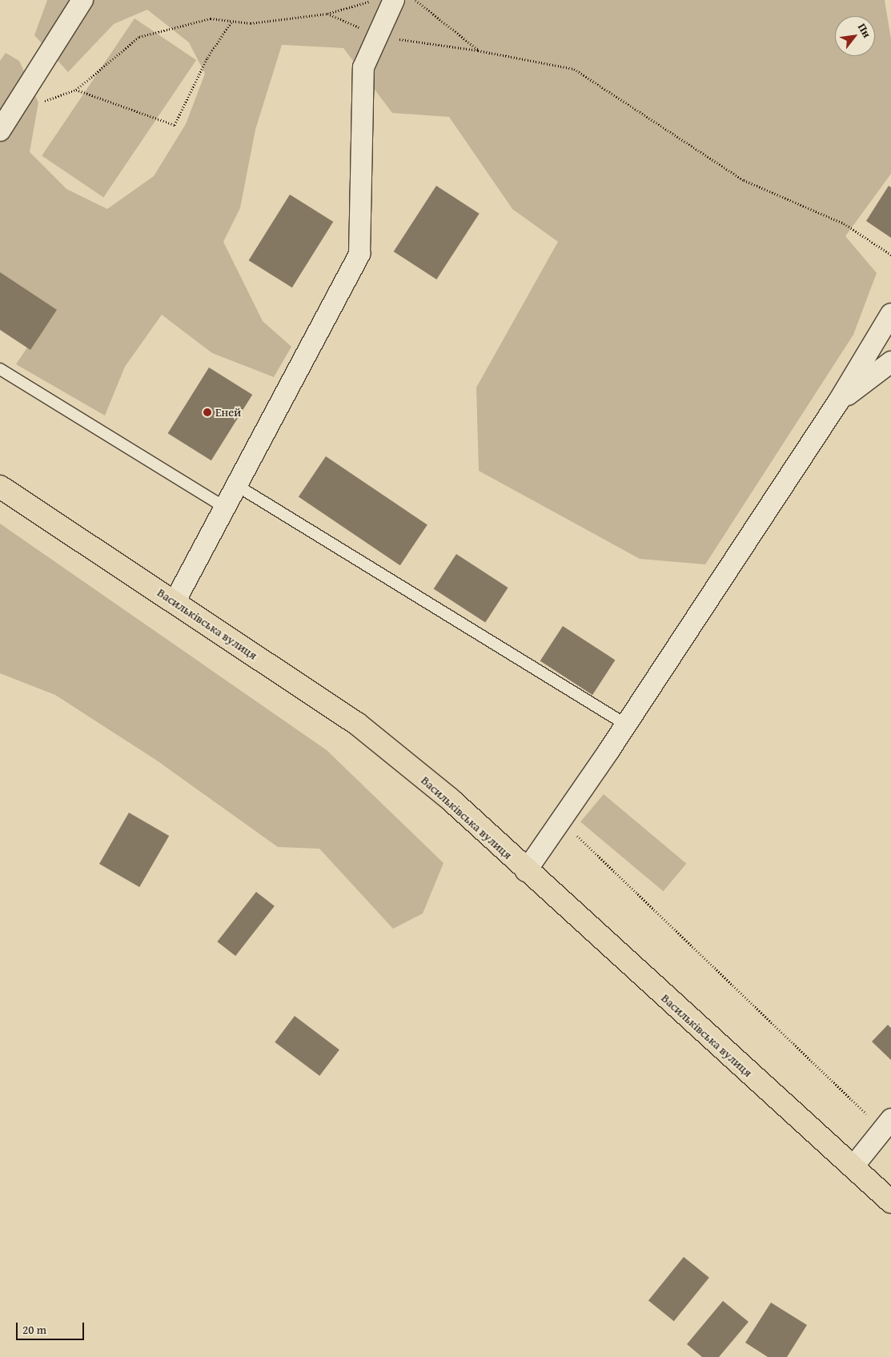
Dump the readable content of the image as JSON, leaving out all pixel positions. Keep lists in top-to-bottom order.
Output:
{
  "streets": {
    "main road": ["Васильківська вулиця"]
  },
  "places": ["Еней"],
  "scale_bar": "20 m",
  "north": "top right"
}
